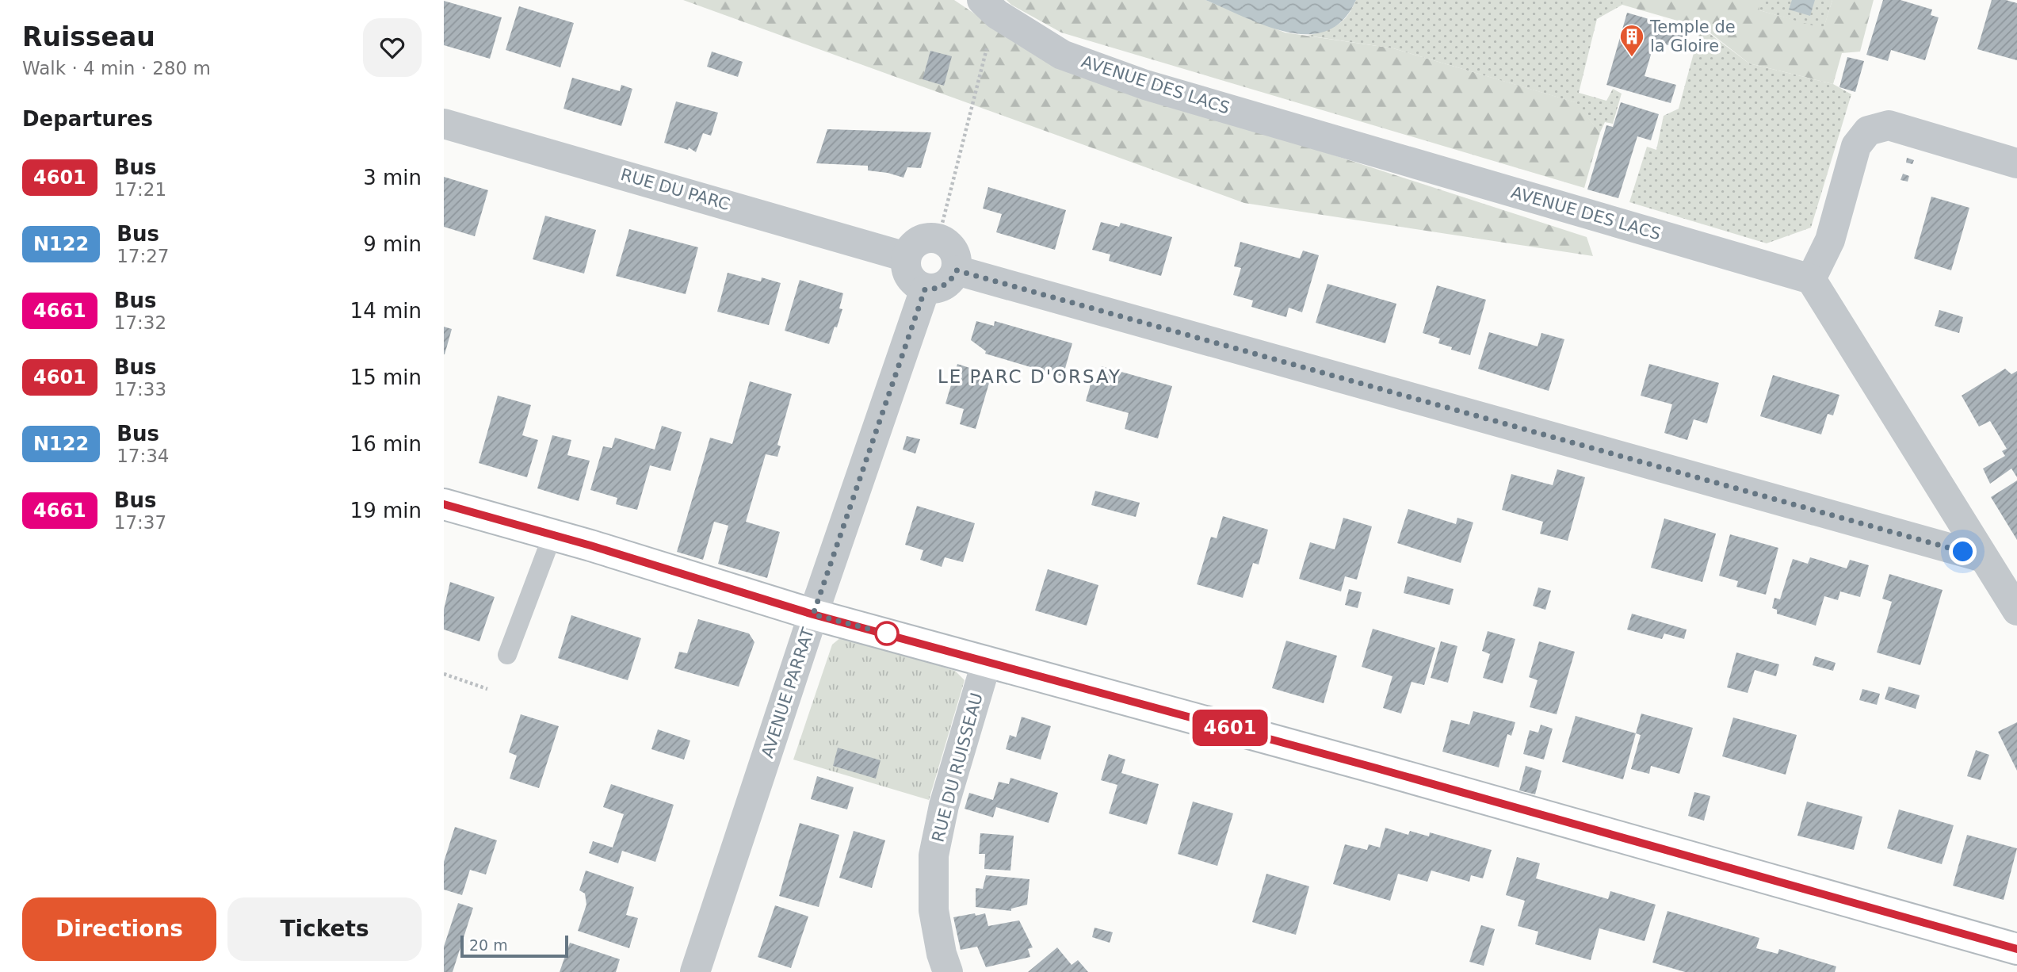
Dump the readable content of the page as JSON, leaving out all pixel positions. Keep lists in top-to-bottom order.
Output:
{
  "streets": {
    "street": [
      "AVENUE DES LACS",
      "RUE DU PARC",
      "AVENUE PARRAT",
      "RUE DU RUISSEAU"
    ]
  },
  "crossings": [
    ["RUE DU PARC", "AVENUE PARRAT"]
  ],
  "districts": ["LE PARC D'ORSAY"],
  "places": {
    "building": ["Temple de la Gloire"]
  },
  "lines": ["bus line 4601"],
  "scale_bar": "20 m",
  "page": {
    "heading": [
      ["Ruisseau", "Walk · 4 min · 280 m"],
      "Departures"
    ],
    "on_map": "4601",
    "list": [
      {
        "mark": "4601",
        "name": "Bus",
        "note": "17:21",
        "value": "3 min"
      },
      {
        "mark": "N122",
        "name": "Bus",
        "note": "17:27",
        "value": "9 min"
      },
      {
        "mark": "4661",
        "name": "Bus",
        "note": "17:32",
        "value": "14 min"
      },
      {
        "mark": "4601",
        "name": "Bus",
        "note": "17:33",
        "value": "15 min"
      },
      {
        "mark": "N122",
        "name": "Bus",
        "note": "17:34",
        "value": "16 min"
      },
      {
        "mark": "4661",
        "name": "Bus",
        "note": "17:37",
        "value": "19 min"
      }
    ],
    "buttons": ["Directions", "Tickets"],
    "scale": "20 m"
  }
}
